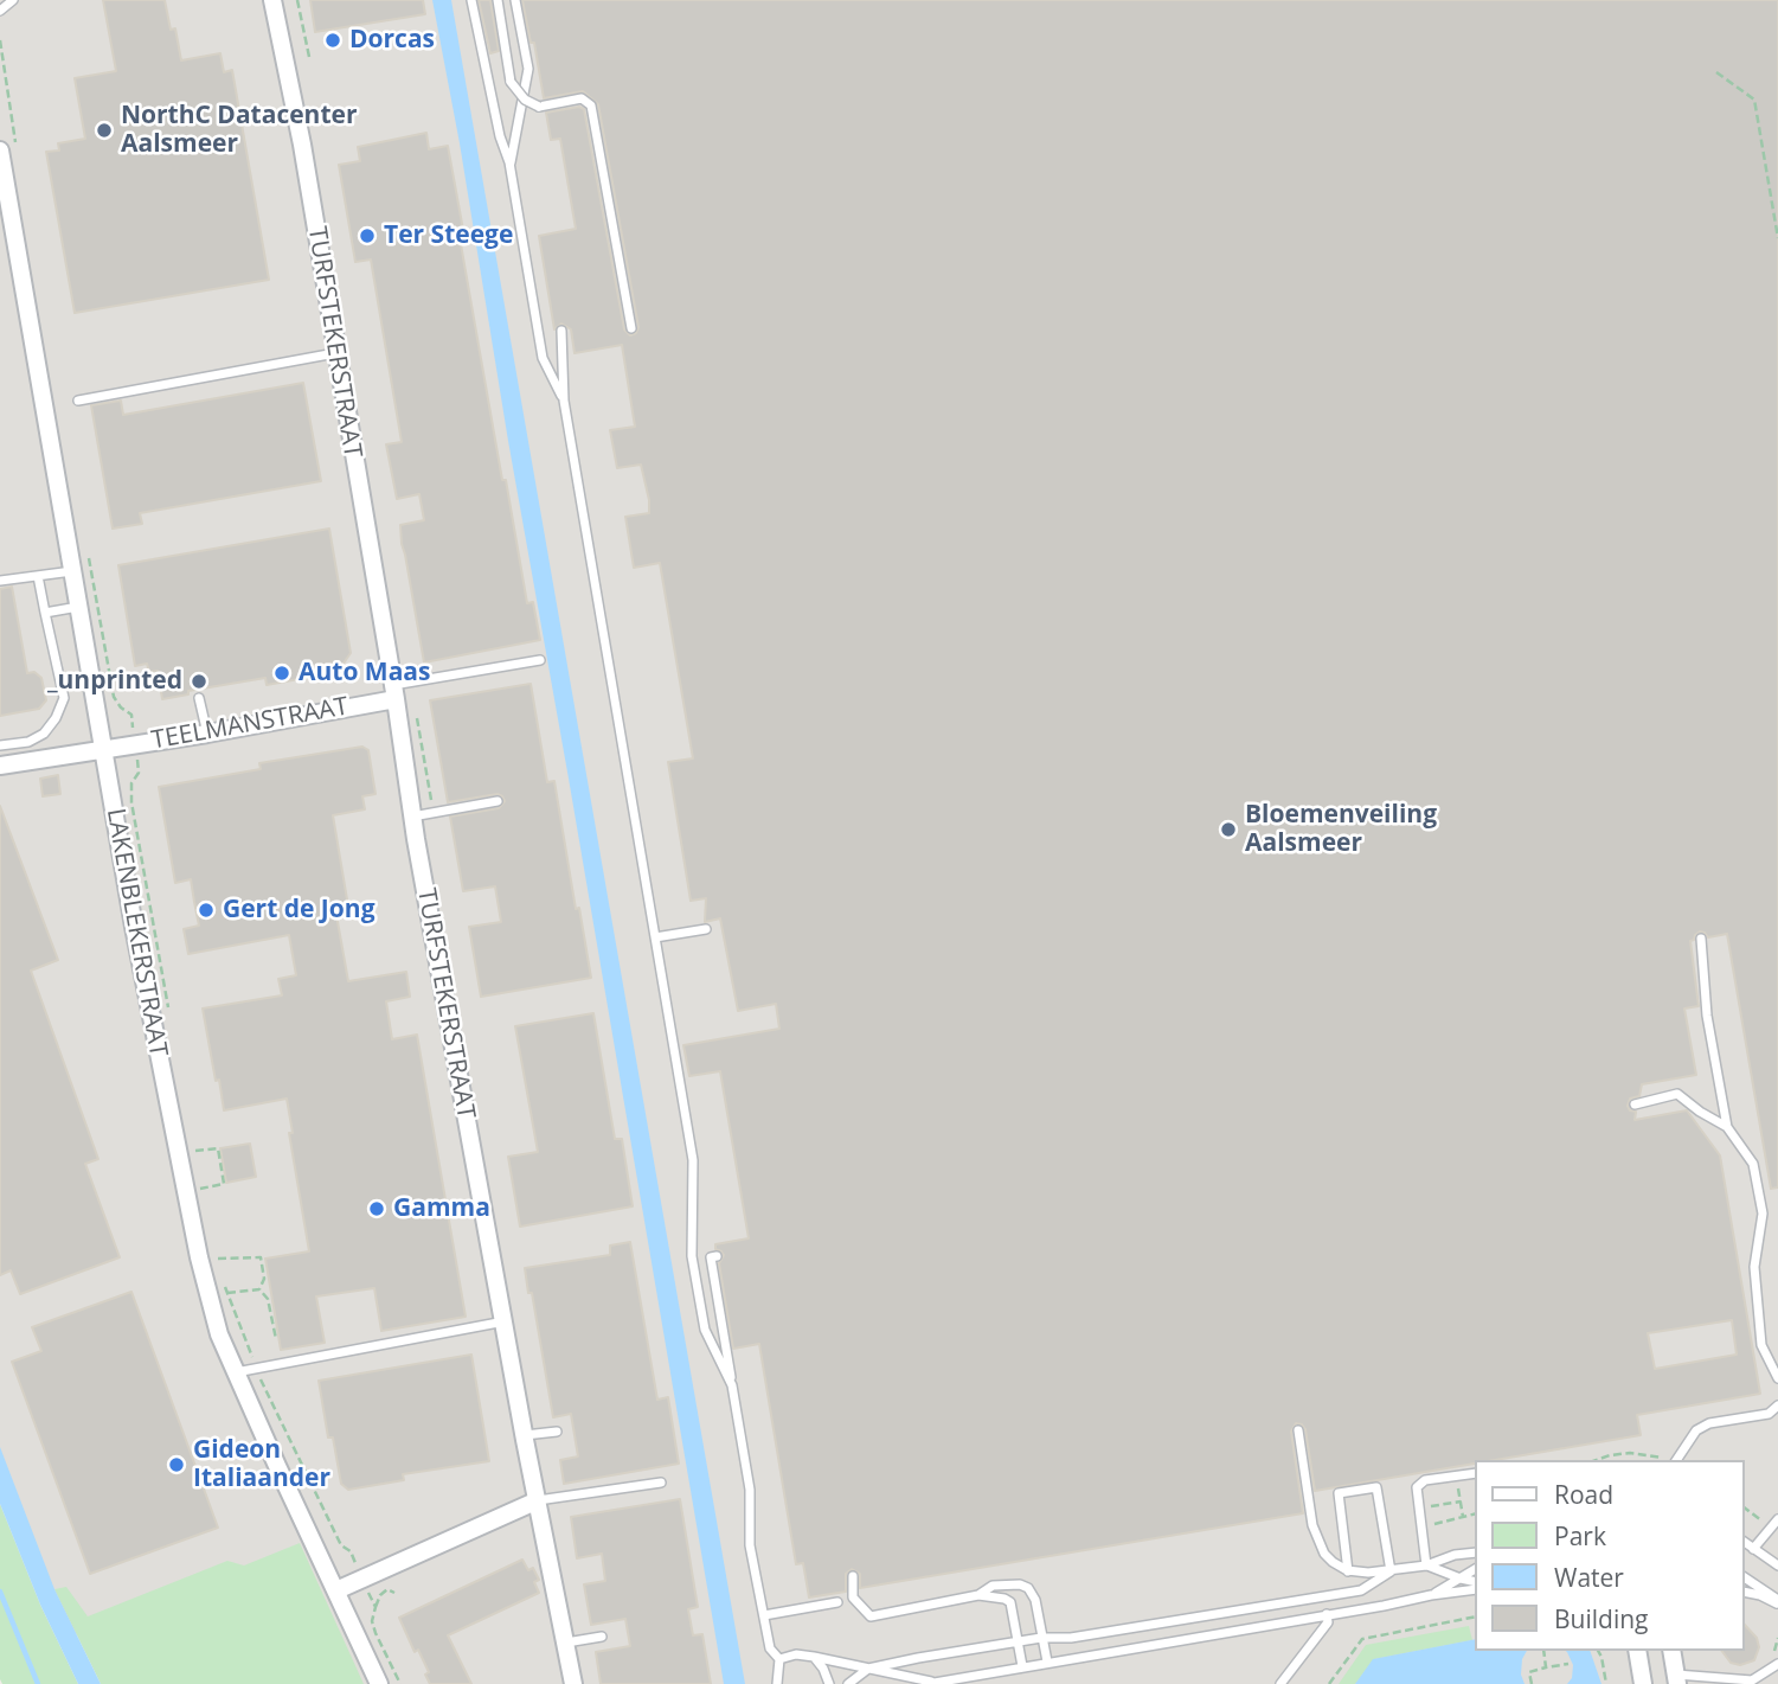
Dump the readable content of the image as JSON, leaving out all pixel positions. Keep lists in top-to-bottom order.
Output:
{
  "streets": {
    "street": ["TURFSTEKERSTRAAT", "TEELMANSTRAAT", "LAKENBLEKERSTRAAT"]
  },
  "crossings": [
    ["TURFSTEKERSTRAAT", "TEELMANSTRAAT"],
    ["TEELMANSTRAAT", "LAKENBLEKERSTRAAT"]
  ],
  "places": [
    "Dorcas",
    "NorthC Datacenter Aalsmeer",
    "Ter Steege",
    "Auto Maas",
    "_unprinted",
    "Bloemenveiling Aalsmeer",
    "Gert de Jong",
    "Gamma",
    "Gideon Italiaander"
  ],
  "legend": [
    "Road",
    "Park",
    "Water",
    "Building"
  ]
}
